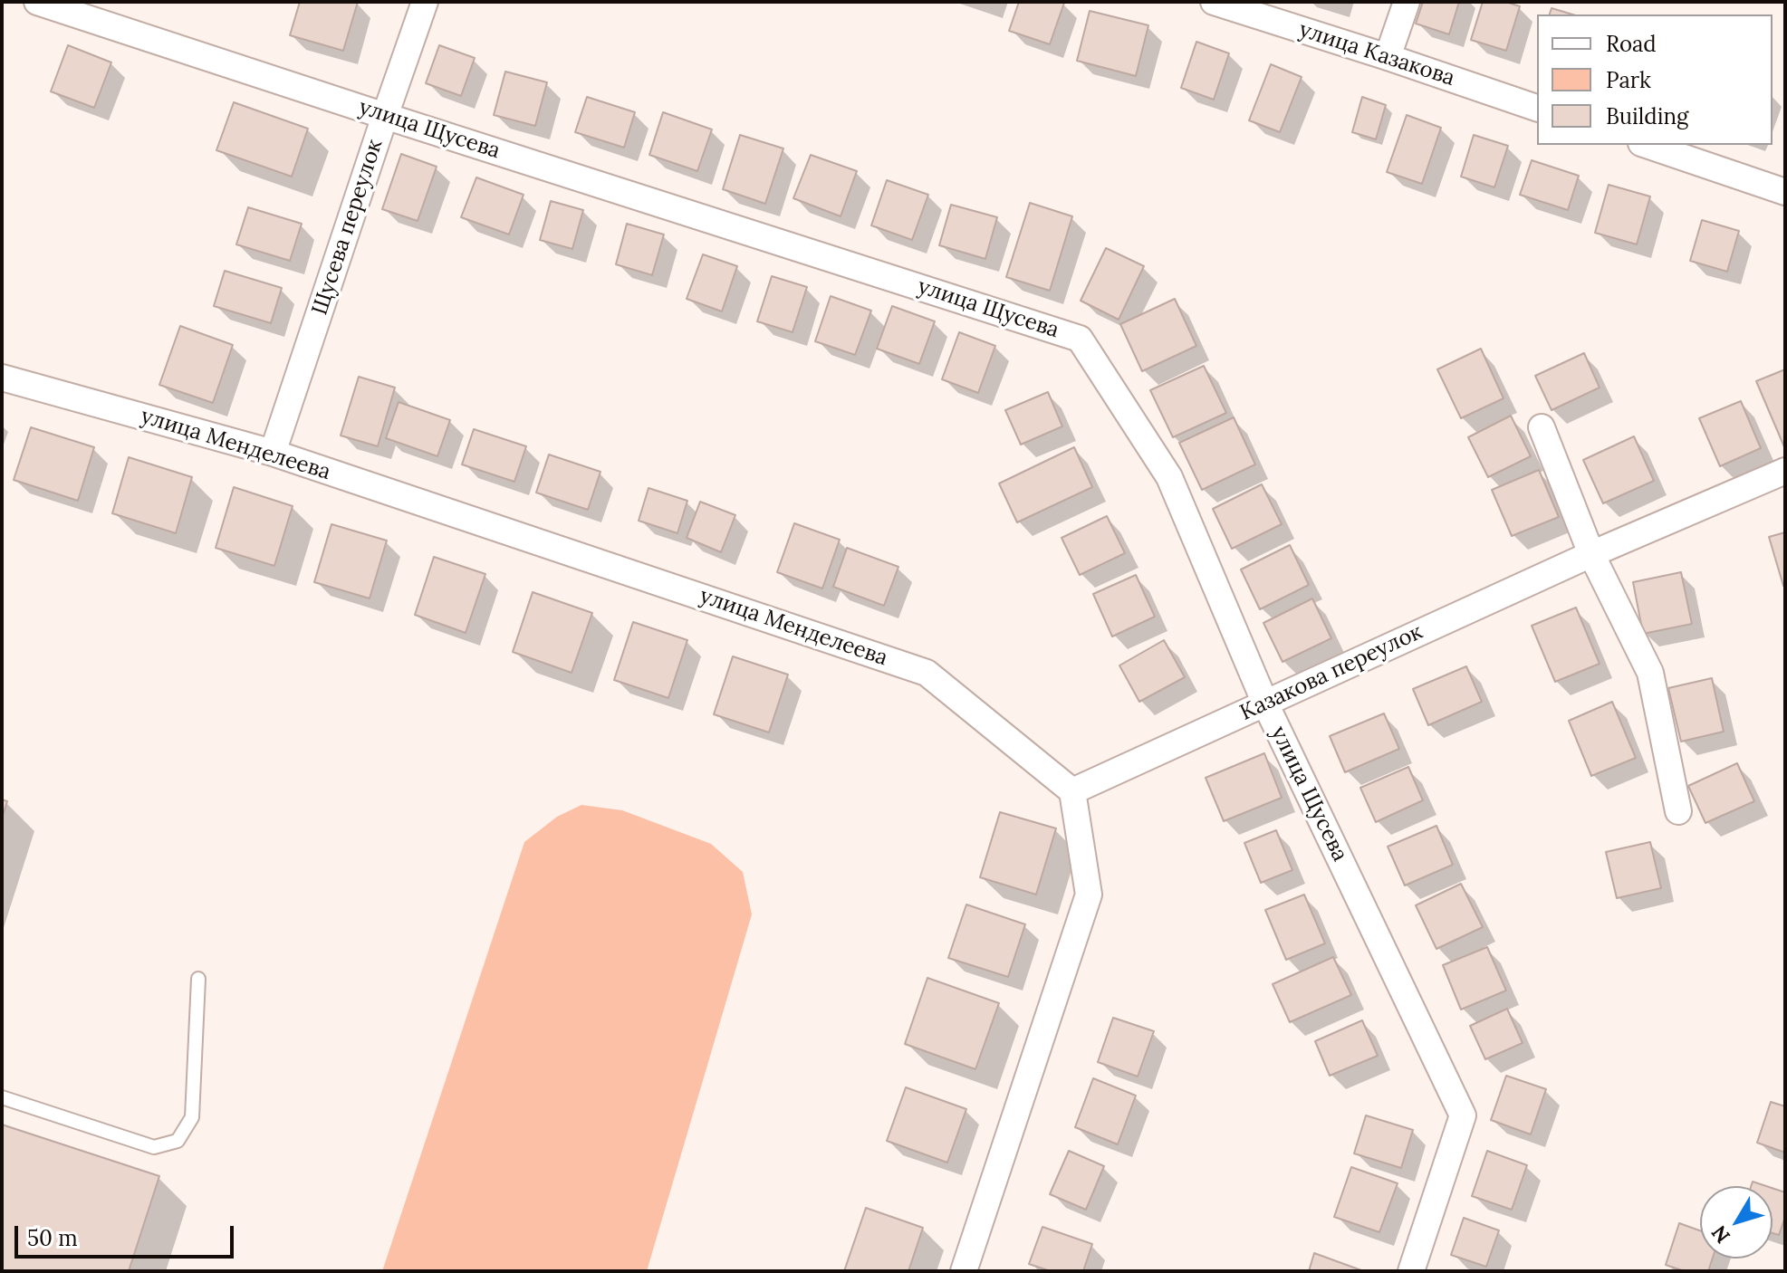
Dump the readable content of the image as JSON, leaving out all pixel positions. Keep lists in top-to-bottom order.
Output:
{
  "streets": {
    "street": [
      "улица Казакова",
      "улица Щусева",
      "Щусева переулок",
      "улица Менделеева",
      "Казакова переулок"
    ]
  },
  "crossings": [
    ["улица Щусева", "Щусева переулок"],
    ["улица Щусева", "Казакова переулок"],
    ["Щусева переулок", "улица Менделеева"],
    ["улица Менделеева", "Казакова переулок"]
  ],
  "legend": ["Road", "Park", "Building"],
  "scale_bar": "50 m",
  "north": "bottom left"
}
